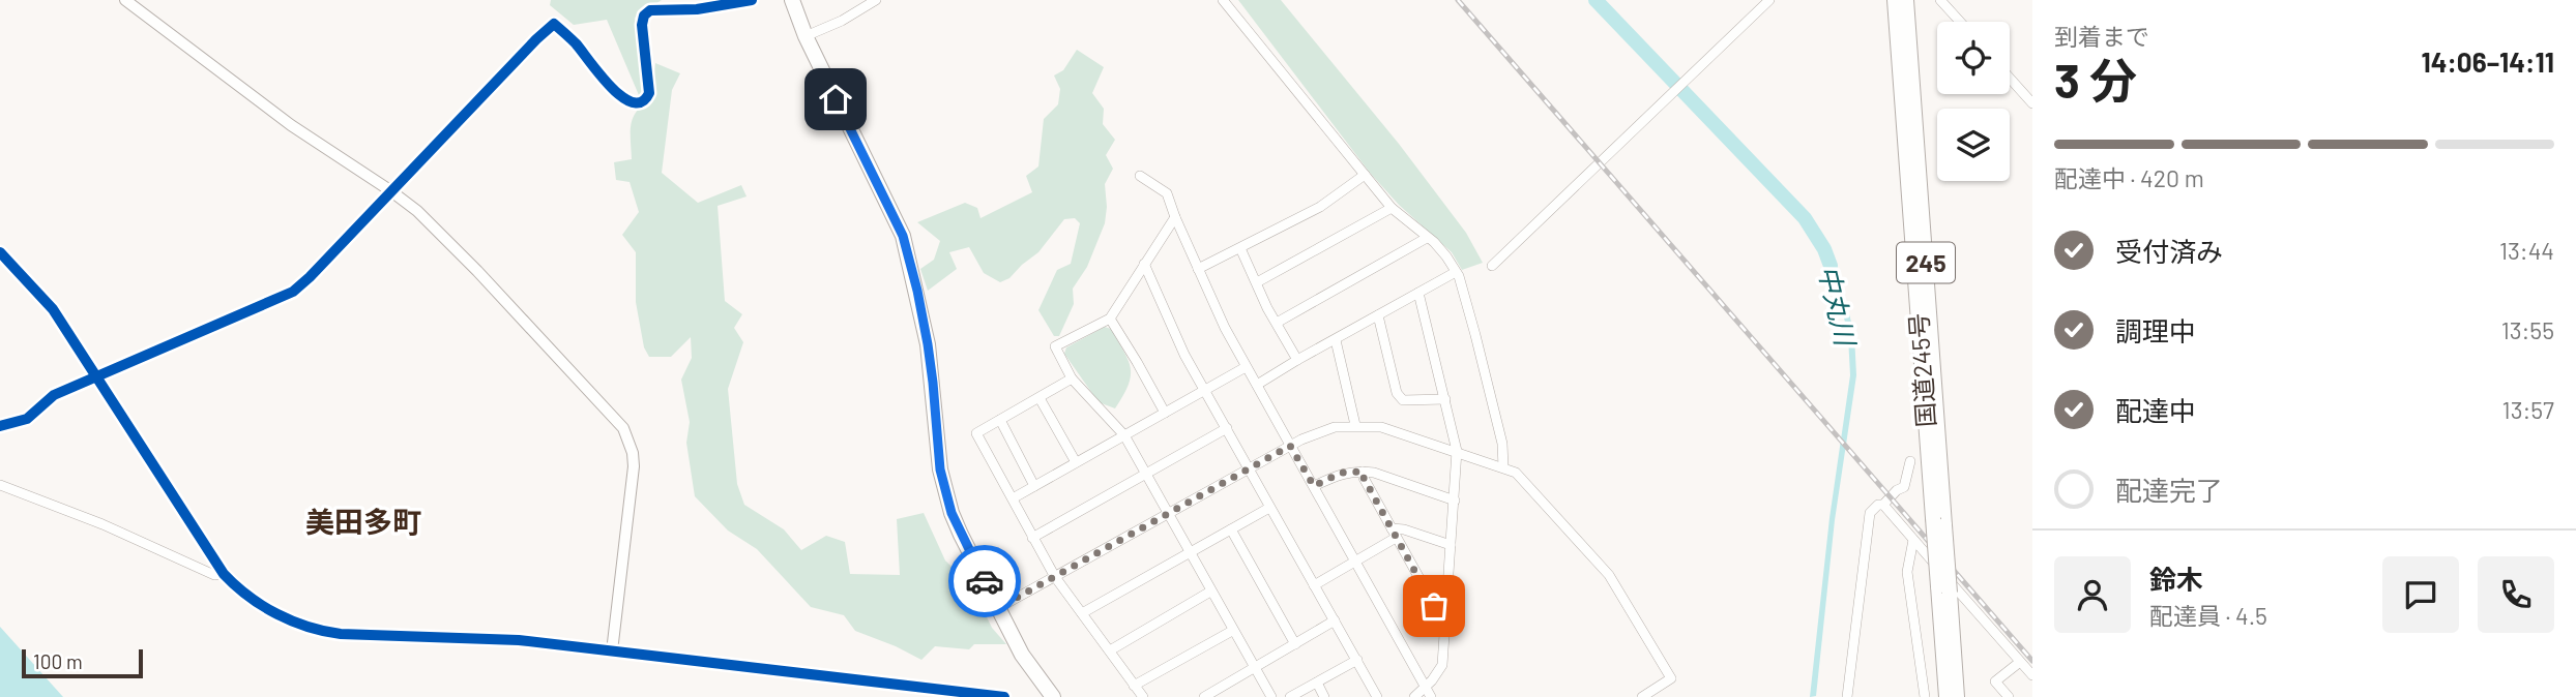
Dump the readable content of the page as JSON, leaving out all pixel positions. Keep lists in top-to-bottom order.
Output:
{
  "streets": {
    "main road": ["245", "国道245号"]
  },
  "districts": ["美田多町"],
  "water": ["中丸川"],
  "scale_bar": "100 m",
  "page": {
    "heading": ["3 分", "到着まで", "14:06–14:11"],
    "panel": ["鈴木", "配達員 · 4.5"],
    "bar": "配達中 · 420 m",
    "list": [
      ["受付済み", "13:44"],
      ["調理中", "13:55"],
      ["配達中", "13:57"],
      "配達完了"
    ],
    "scale": "100 m"
  }
}
